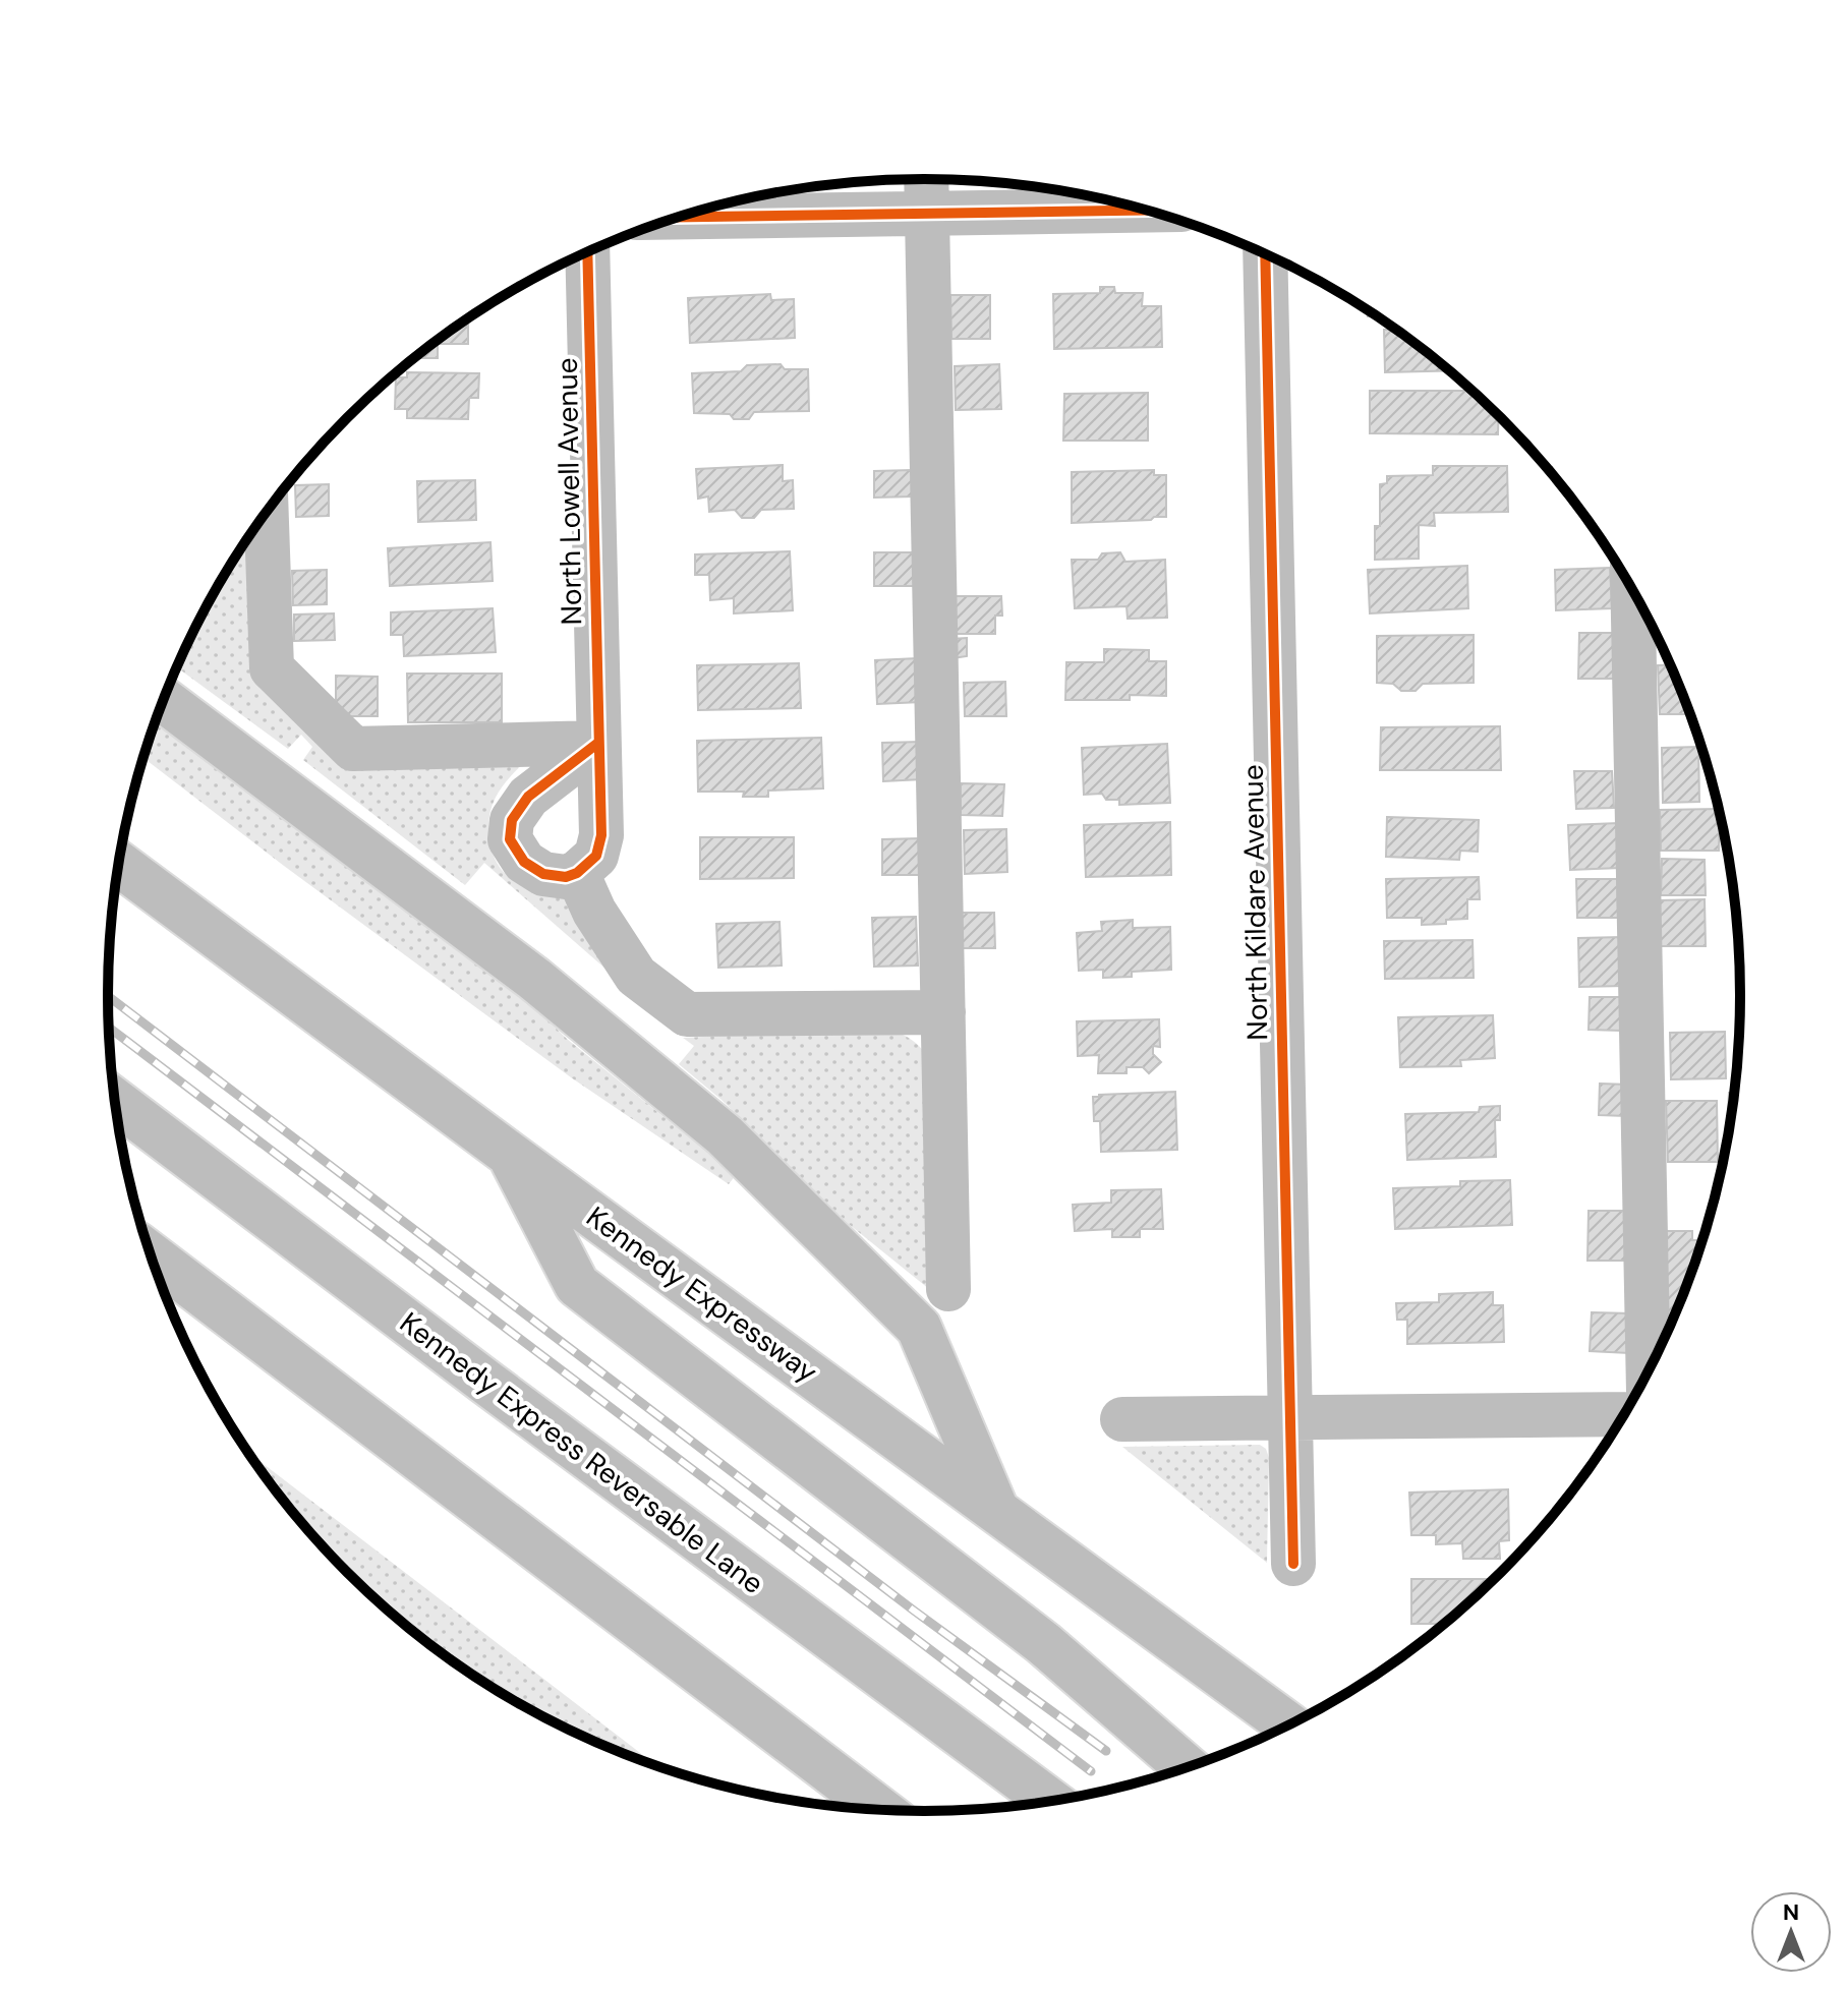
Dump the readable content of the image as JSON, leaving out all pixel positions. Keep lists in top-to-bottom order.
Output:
{
  "streets": {
    "main road": [
      "North Lowell Avenue",
      "North Kildare Avenue",
      "Kennedy Expressway",
      "Kennedy Express Reversable Lane"
    ]
  },
  "north": "top"
}
